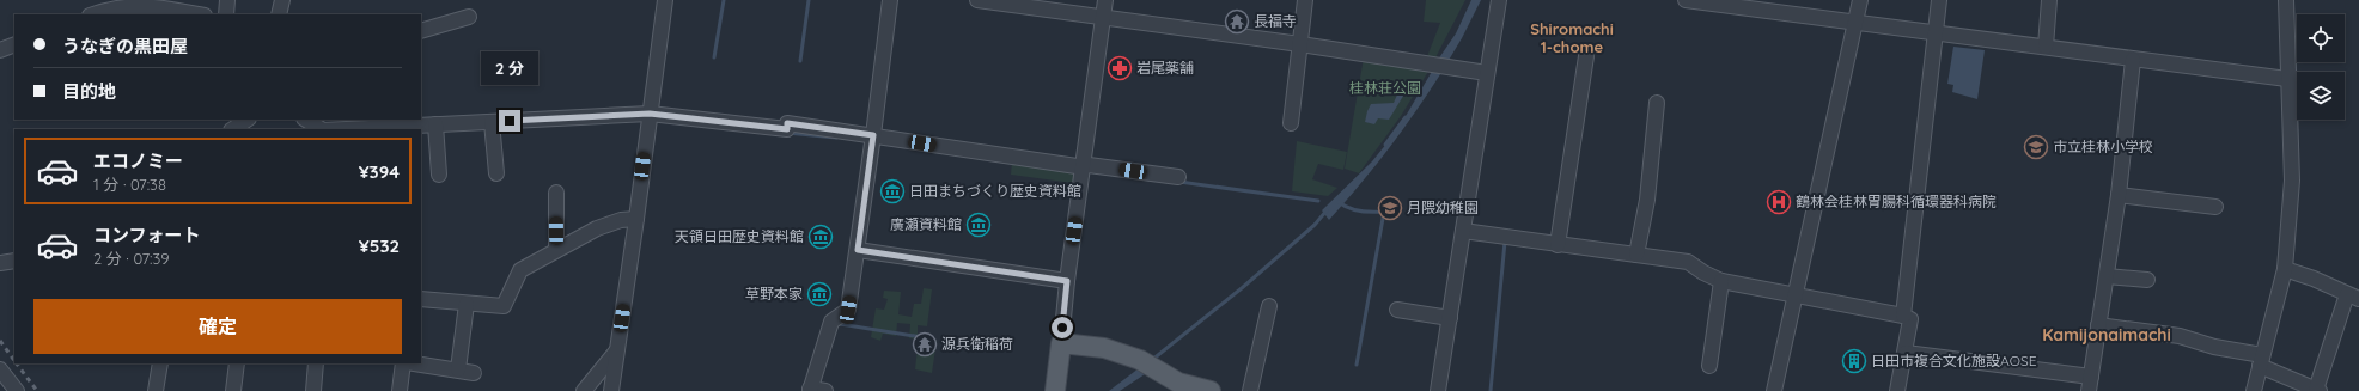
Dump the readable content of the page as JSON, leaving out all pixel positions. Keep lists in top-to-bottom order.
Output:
{
  "districts": ["Shiromachi 1-chome", "Kamijonaimachi"],
  "parks": ["桂林荘公園"],
  "places": {
    "temple": ["長福寺", "源兵衛稲荷"],
    "pharmacy": ["岩尾薬舗"],
    "school or university": ["市立桂林小学校", "月隈幼稚園"],
    "museum": [
      "日田まちづくり歴史資料館",
      "廣瀬資料館",
      "天領日田歴史資料館",
      "草野本家"
    ],
    "hospital": ["鶴林会桂林胃腸科循環器科病院"],
    "building": ["日田市複合文化施設AOSE"]
  },
  "page": {
    "banner": ["うなぎの黒田屋", "目的地"],
    "bubble": "2 分",
    "list": [
      {
        "name": "エコノミー",
        "note": "1 分 · 07:38",
        "value": "¥394"
      },
      {
        "name": "コンフォート",
        "note": "2 分 · 07:39",
        "value": "¥532"
      }
    ],
    "buttons": "確定"
  }
}
